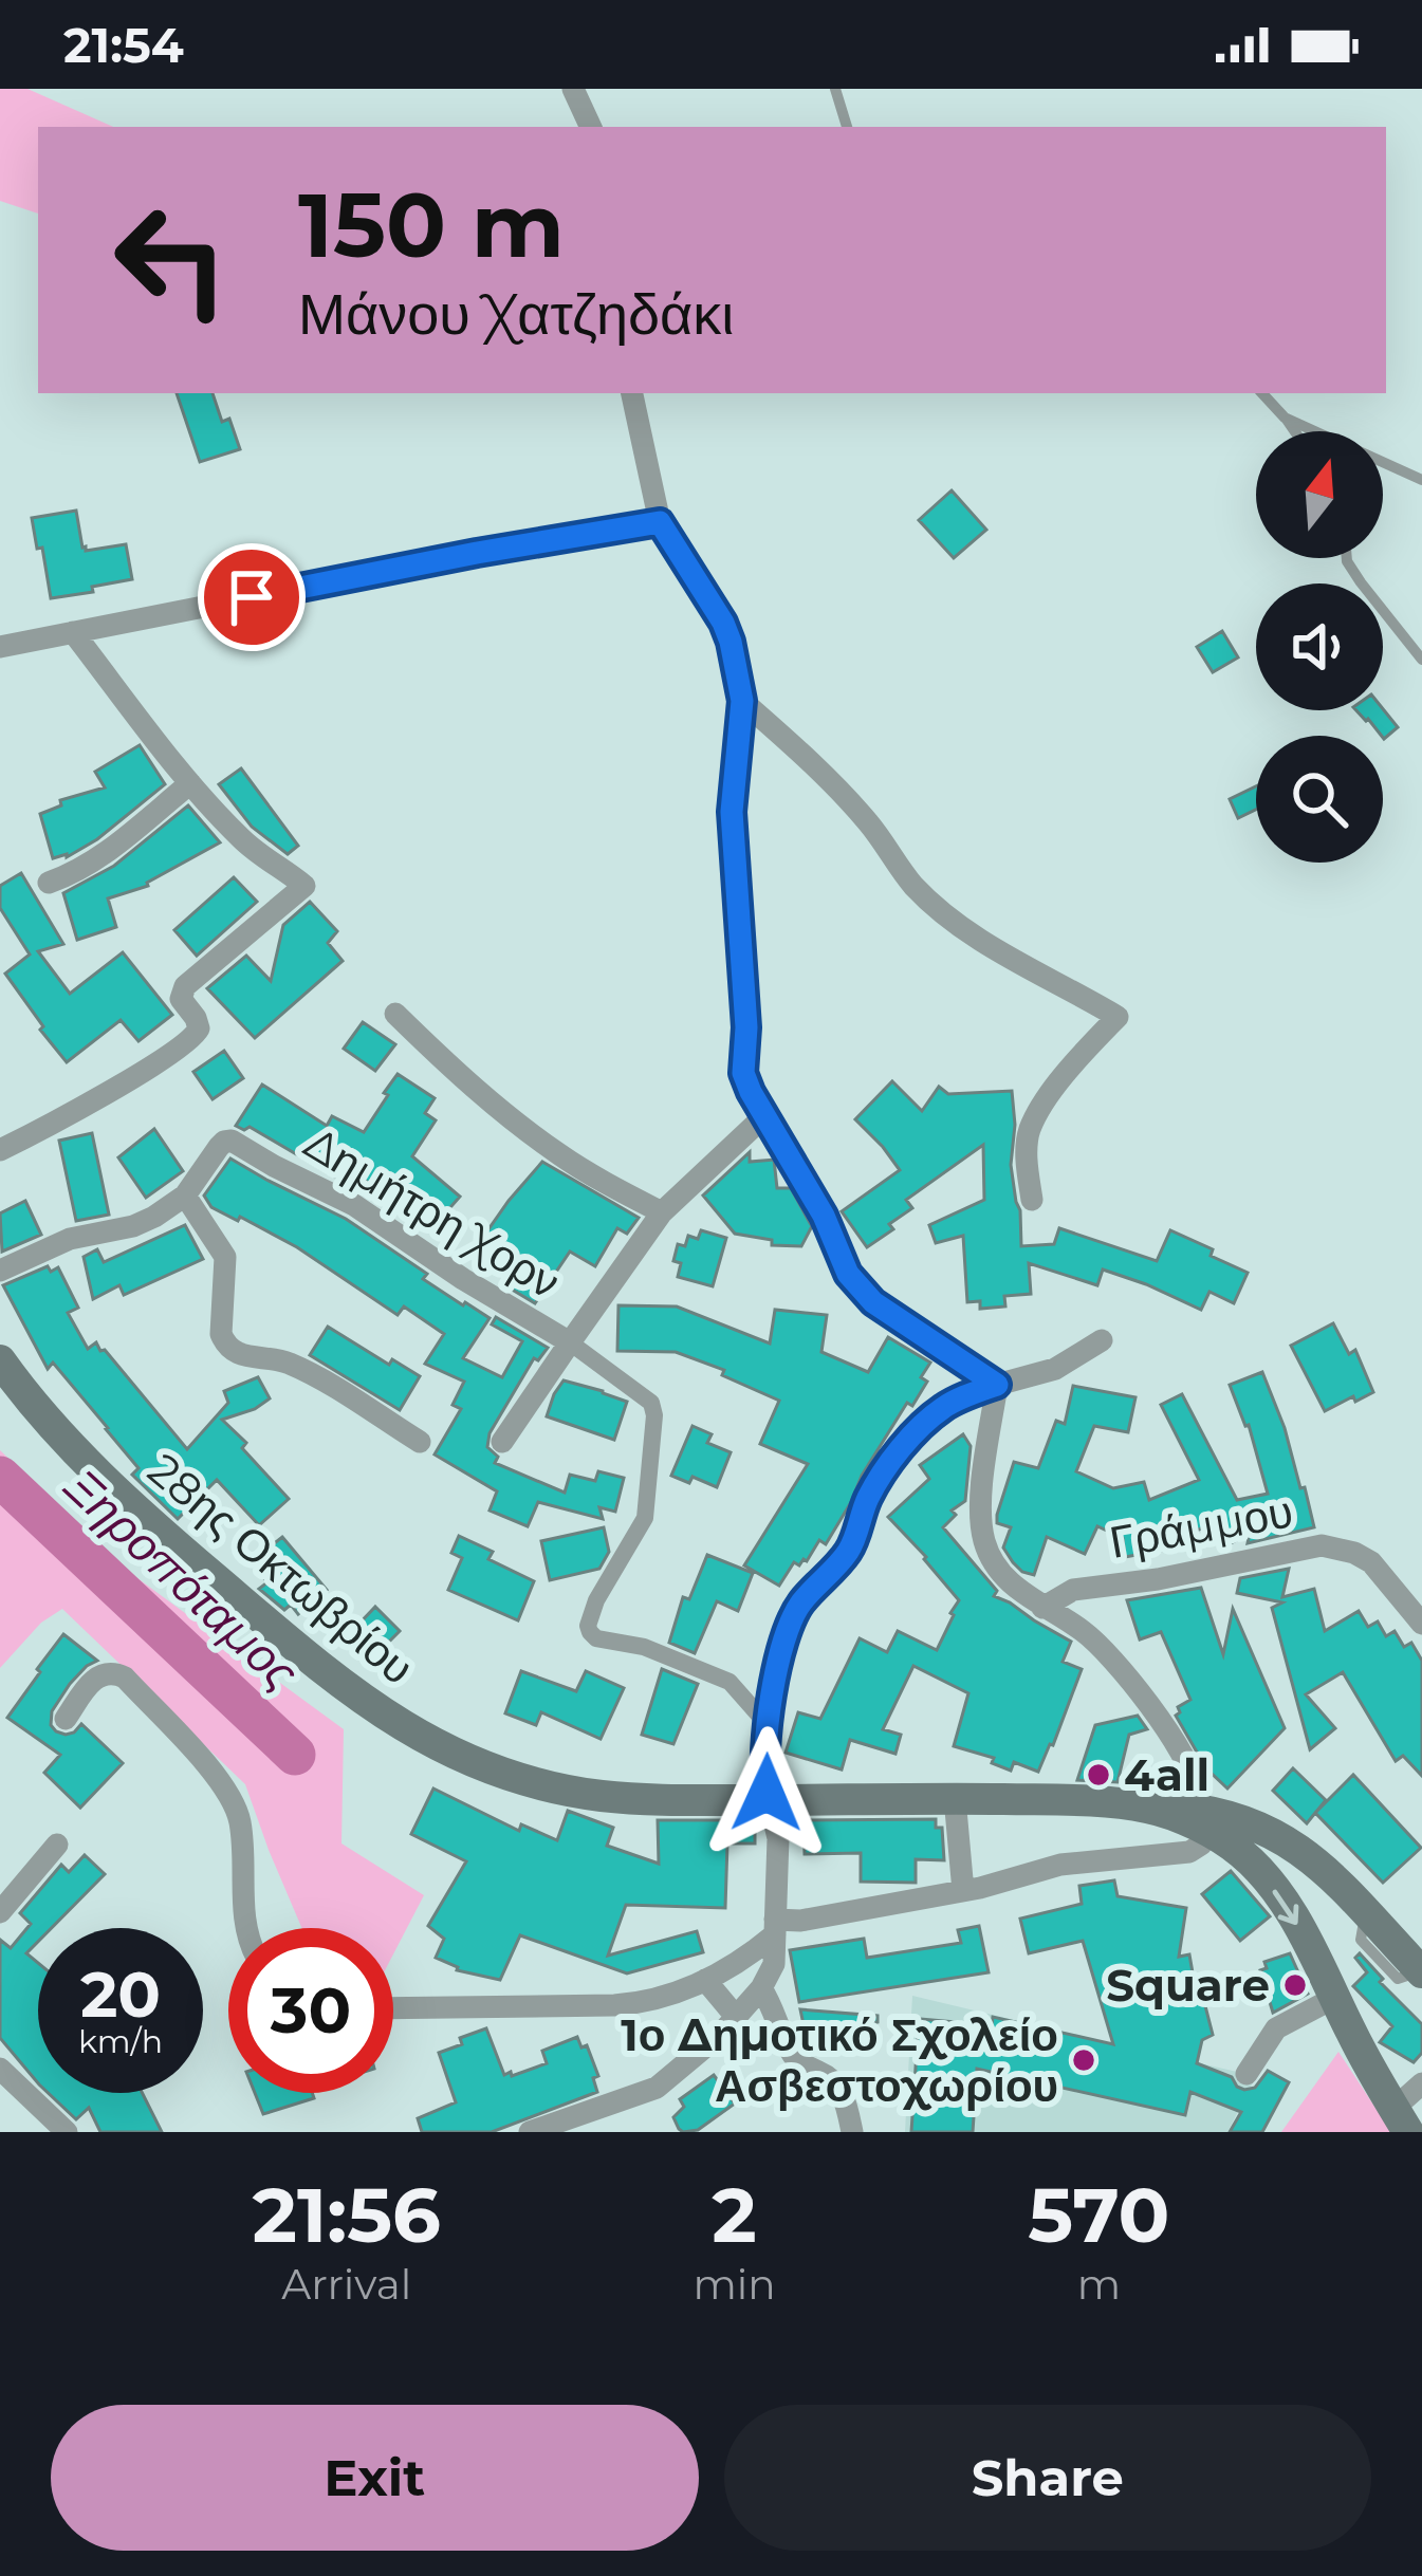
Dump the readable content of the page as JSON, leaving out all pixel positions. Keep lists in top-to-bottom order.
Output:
{
  "streets": {
    "main road": ["28ης Οκτωβρίου"],
    "street": ["Δημήτρη Χορν", "Γράμμου"]
  },
  "water": ["Ξηροπόταμος"],
  "places": ["4all", "Square", "1ο Δημοτικό Σχολείο Ασβεστοχωρίου"],
  "north": "top",
  "page": {
    "status": "21:54",
    "turn": ["150 m", "Μάνου Χατζηδάκι"],
    "speed": "20 km/h",
    "limit": "30",
    "eta": [
      "21:56",
      "Arrival",
      "2",
      "min",
      "570",
      "m"
    ],
    "buttons": ["Exit", "Share"]
  }
}
